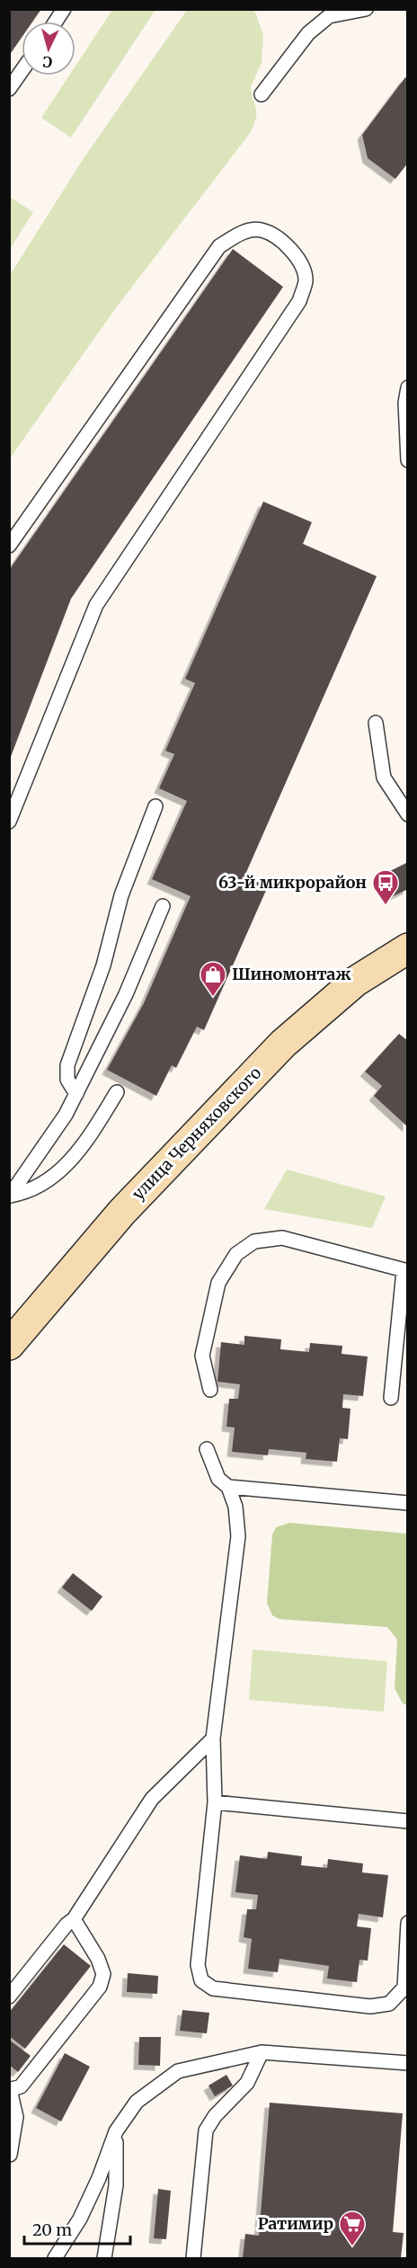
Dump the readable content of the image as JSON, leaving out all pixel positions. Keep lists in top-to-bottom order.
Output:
{
  "streets": {
    "main road": ["улица Черняховского"]
  },
  "places": {
    "bus stop": ["63-й микрорайон"],
    "shop": ["Шиномонтаж"],
    "supermarket": ["Ратимир"]
  },
  "scale_bar": "20 m",
  "north": "bottom"
}
